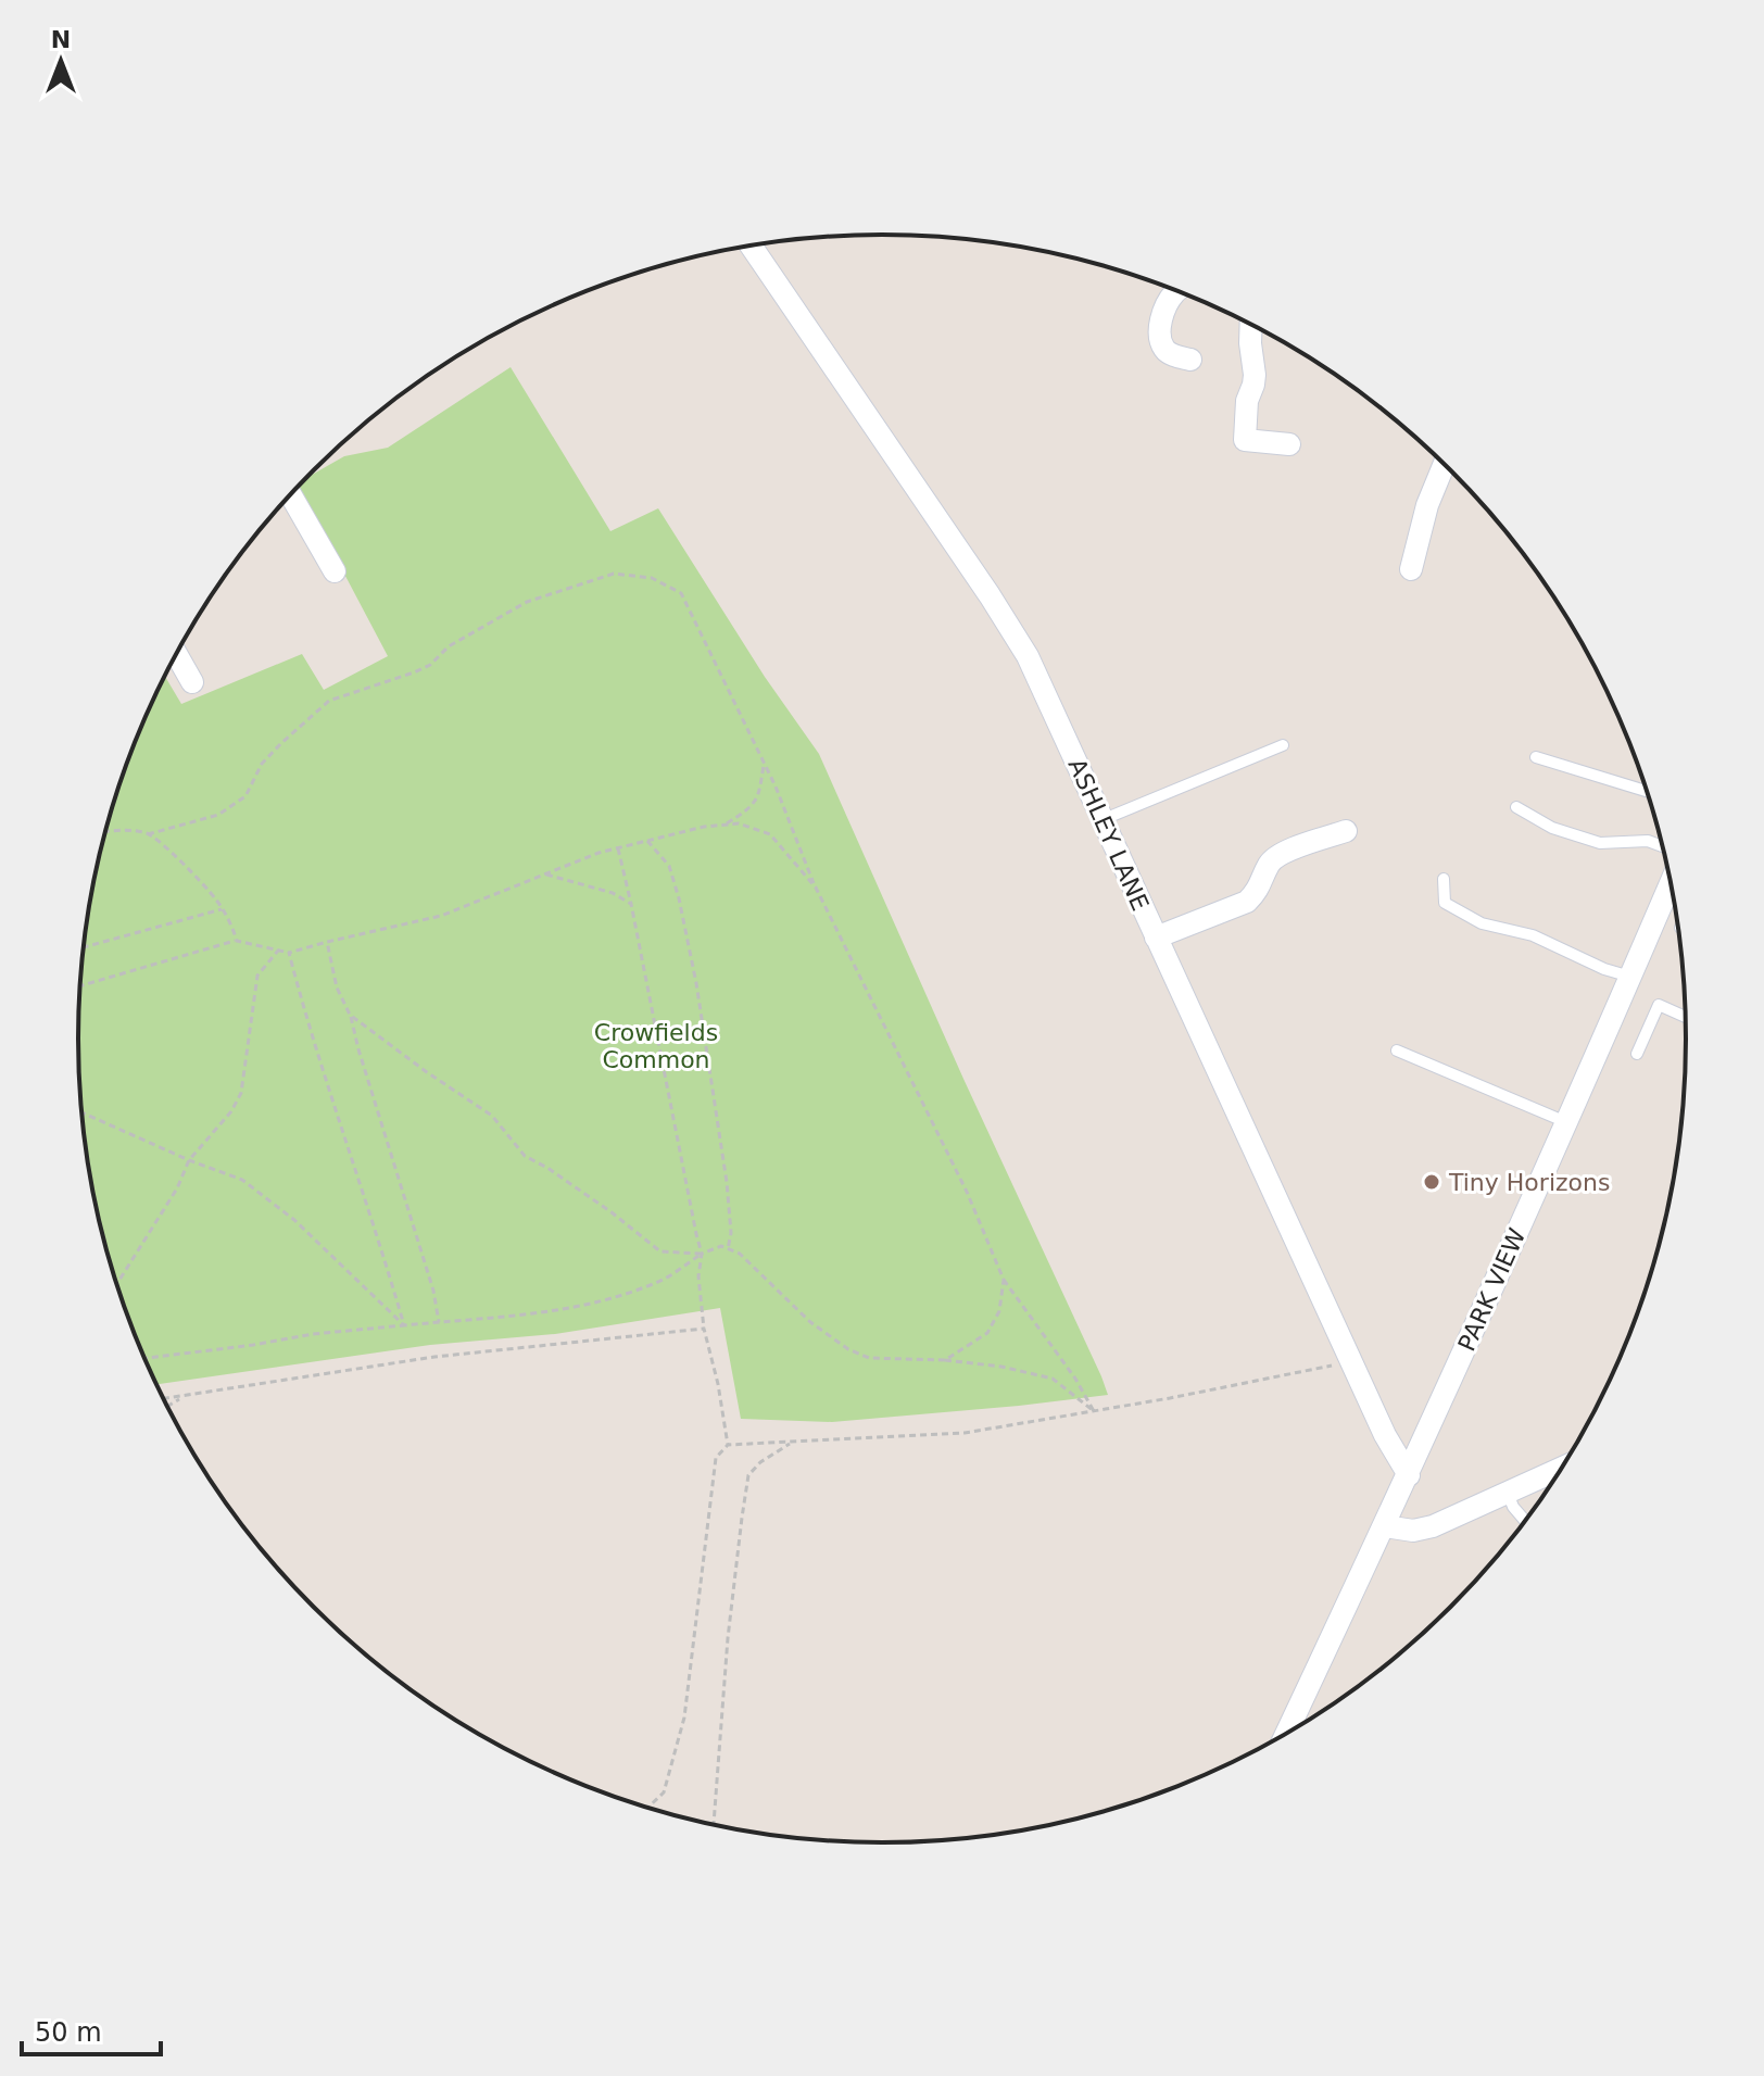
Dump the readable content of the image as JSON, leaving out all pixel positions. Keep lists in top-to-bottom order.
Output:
{
  "streets": {
    "street": ["ASHLEY LANE", "PARK VIEW"]
  },
  "crossings": [
    ["ASHLEY LANE", "PARK VIEW"]
  ],
  "parks": ["Crowfields Common"],
  "places": ["Tiny Horizons"],
  "scale_bar": "50 m",
  "north": "top"
}
